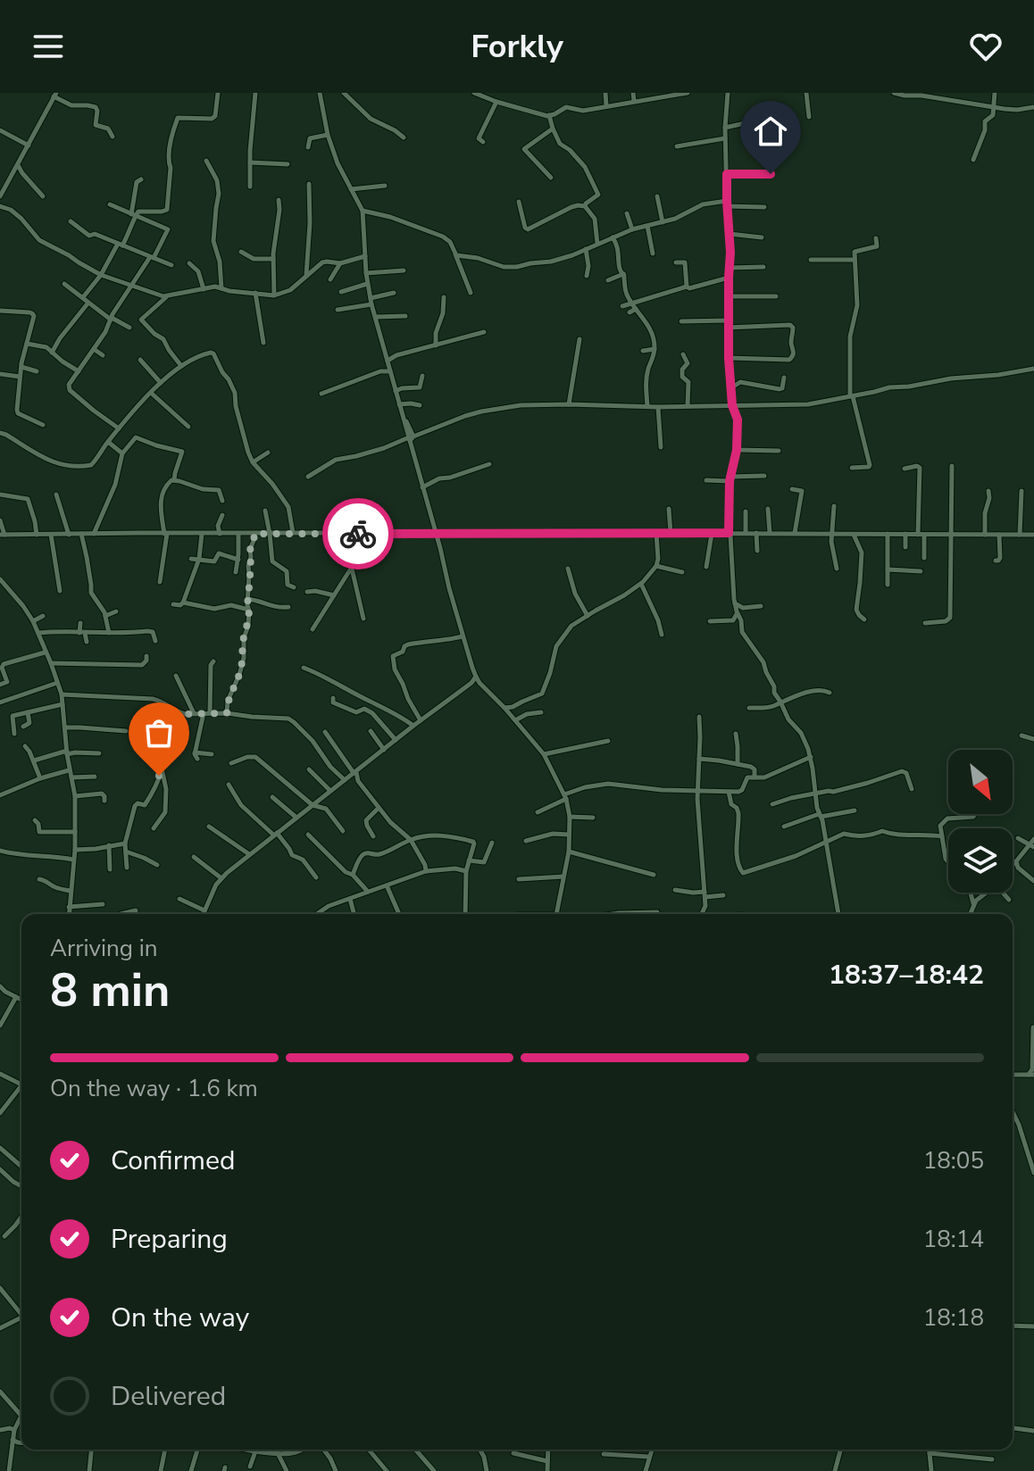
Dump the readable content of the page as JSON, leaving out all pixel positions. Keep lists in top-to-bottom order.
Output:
{
  "north": "bottom right",
  "page": {
    "header": "Forkly",
    "heading": ["8 min", "Arriving in", "18:37–18:42"],
    "bar": "On the way · 1.6 km",
    "list": [
      ["Confirmed", "18:05"],
      ["Preparing", "18:14"],
      ["On the way", "18:18"],
      "Delivered"
    ]
  }
}
